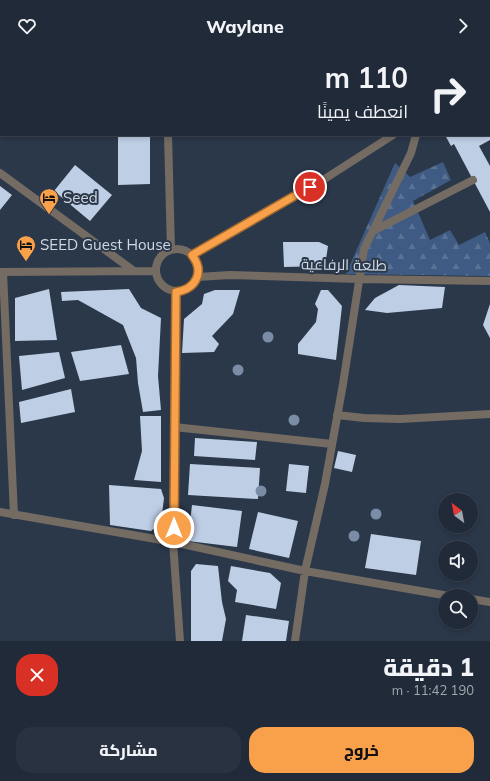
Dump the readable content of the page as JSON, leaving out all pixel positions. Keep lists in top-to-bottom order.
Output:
{
  "streets": {
    "street": ["طلعة الرفاعية"]
  },
  "places": {
    "hotel": ["Seed", "SEED Guest House"]
  },
  "north": "top left",
  "page": {
    "header": "Waylane",
    "turn": ["110 m", "انعطف يمينًا"],
    "heading": ["1 دقيقة", "190 m · 11:42"],
    "buttons": ["خروج", "مشاركة"]
  }
}
